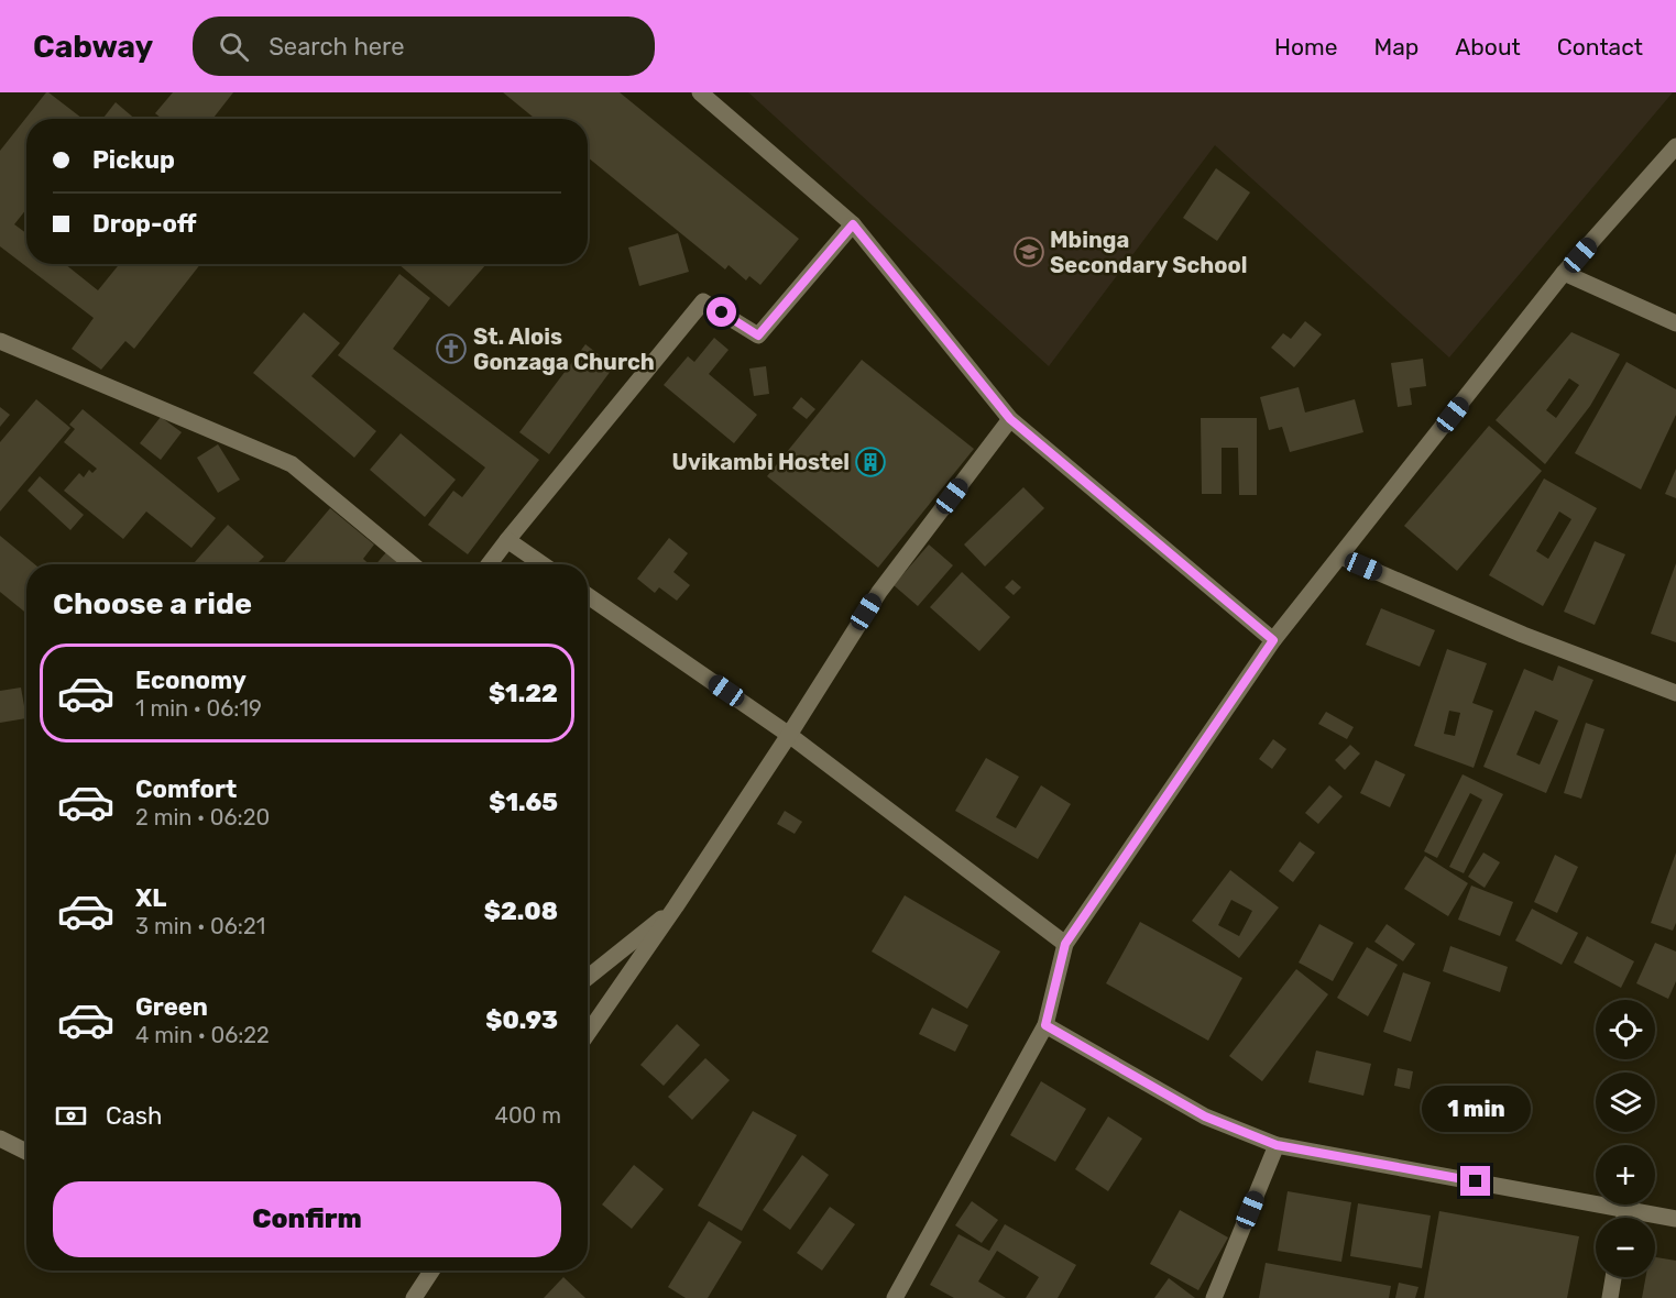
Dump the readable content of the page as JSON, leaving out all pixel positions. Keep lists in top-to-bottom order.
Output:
{
  "places": {
    "school or university": ["Mbinga Secondary School"],
    "church": ["St. Alois Gonzaga Church"],
    "building": ["Uvikambi Hostel"]
  },
  "page": {
    "header": "Cabway",
    "search": "Search here",
    "nav": [
      "Home",
      "Map",
      "About",
      "Contact"
    ],
    "banner": ["Pickup", "Drop-off"],
    "heading": "Choose a ride",
    "list": [
      {
        "name": "Economy",
        "note": "1 min · 06:19",
        "value": "$1.22"
      },
      {
        "name": "Comfort",
        "note": "2 min · 06:20",
        "value": "$1.65"
      },
      {
        "name": "XL",
        "note": "3 min · 06:21",
        "value": "$2.08"
      },
      {
        "name": "Green",
        "note": "4 min · 06:22",
        "value": "$0.93"
      }
    ],
    "map_buttons": ["+", "−"],
    "pay": ["Cash", "400 m"],
    "bubble": "1 min",
    "buttons": "Confirm"
  }
}
